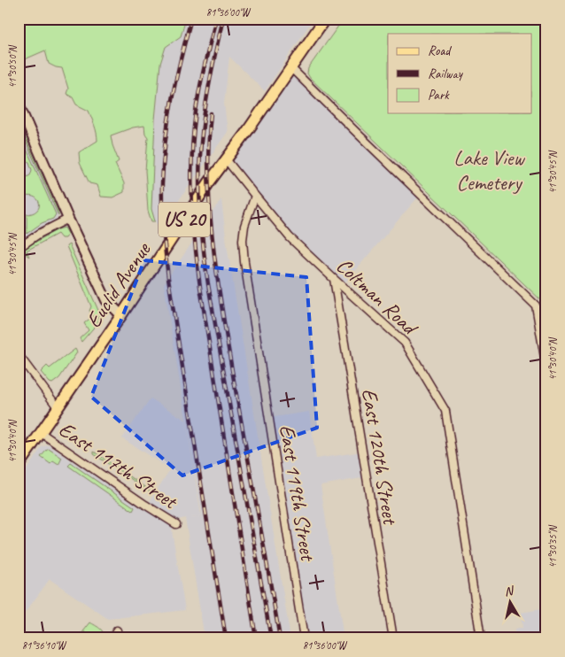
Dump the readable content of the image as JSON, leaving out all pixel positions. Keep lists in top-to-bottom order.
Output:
{
  "streets": {
    "main road": ["US 20", "Euclid Avenue"],
    "street": [
      "Coltman Road",
      "East 120th Street",
      "East 117th Street",
      "East 119th Street"
    ]
  },
  "crossings": [
    ["Euclid Avenue", "Coltman Road"],
    ["Euclid Avenue", "East 117th Street"],
    ["Coltman Road", "East 120th Street"],
    ["Coltman Road", "East 119th Street"]
  ],
  "parks": ["Lake View Cemetery"],
  "legend": ["Road", "Railway", "Park"],
  "north": "top",
  "coordinates": [
    "81°36'00\"W",
    "41°30'50\"N",
    "41°30'45\"N",
    "41°30'40\"N",
    "41°30'35\"N",
    "81°36'10\"W"
  ]
}
